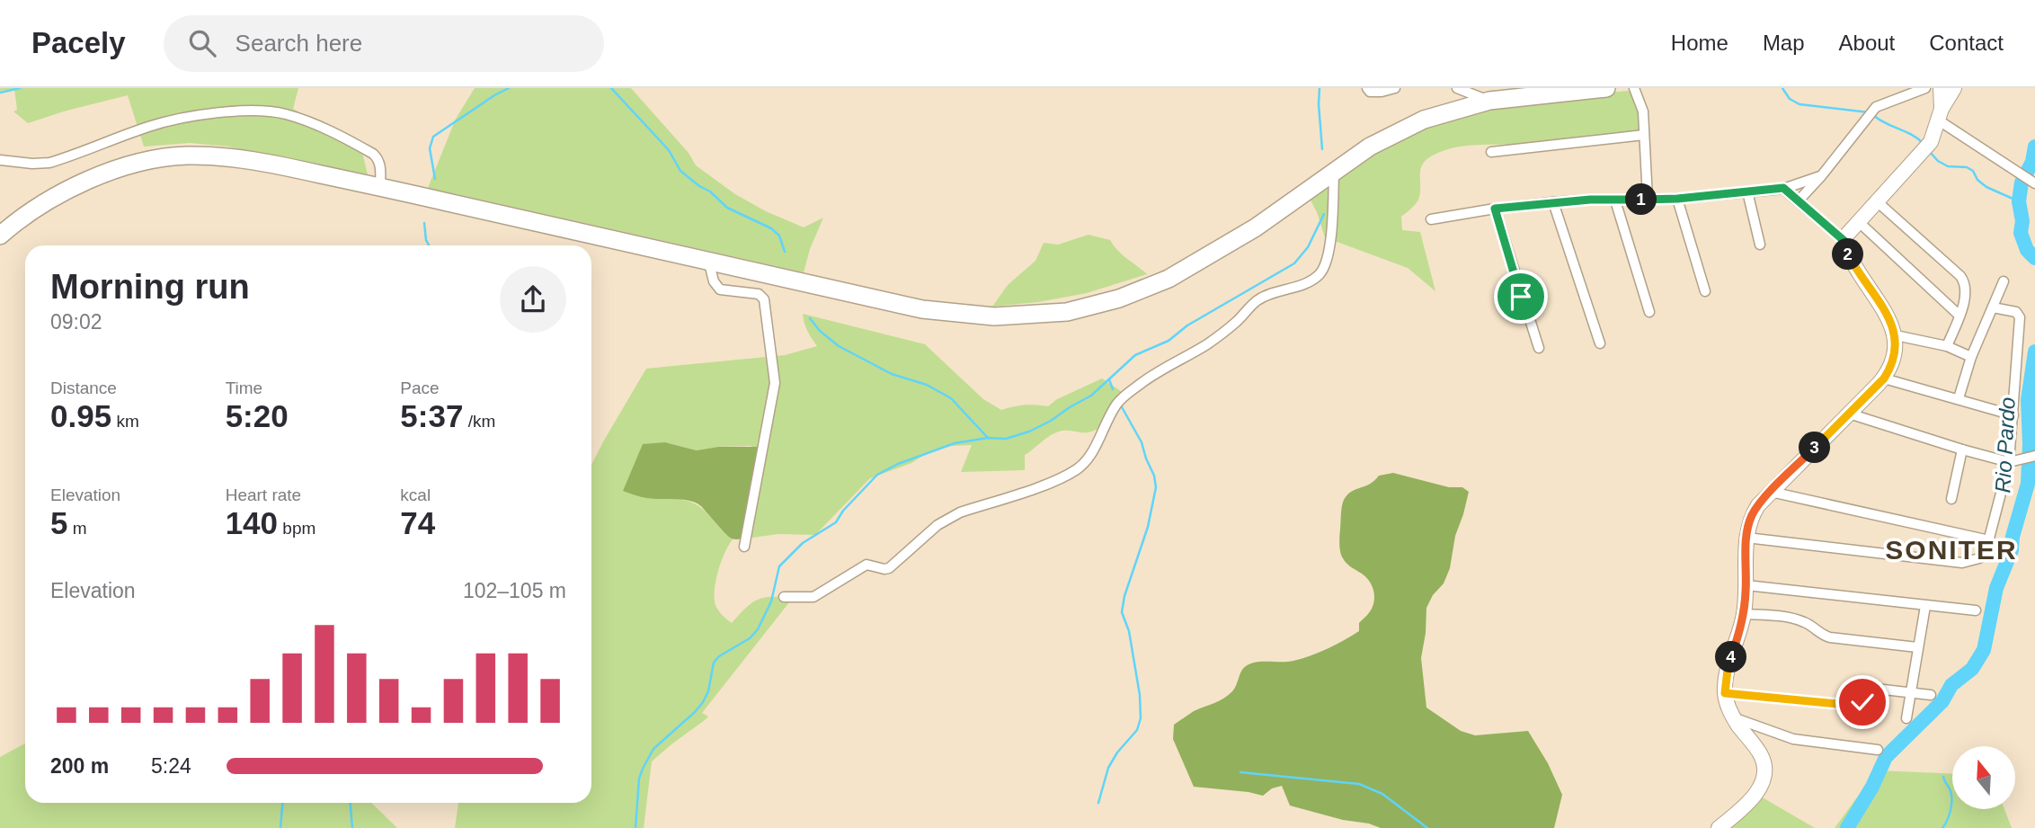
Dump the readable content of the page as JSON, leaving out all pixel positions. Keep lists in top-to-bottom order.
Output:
{
  "districts": ["SONITER"],
  "water": ["Rio Pardo"],
  "north": "top",
  "page": {
    "header": "Pacely",
    "search": "Search here",
    "nav": [
      "Home",
      "Map",
      "About",
      "Contact"
    ],
    "pins": [
      "1",
      "2",
      "3",
      "4"
    ],
    "heading": ["Morning run", "09:02"],
    "stats": [
      ["Distance", "0.95 km"],
      ["Time", "5:20"],
      ["Pace", "5:37 /km"],
      ["Elevation", "5 m"],
      ["Heart rate", "140 bpm"],
      ["kcal", "74"]
    ],
    "chart": ["Elevation", "102–105 m"],
    "list": [
      {
        "name": "200 m",
        "note": "5:24"
      }
    ]
  }
}
